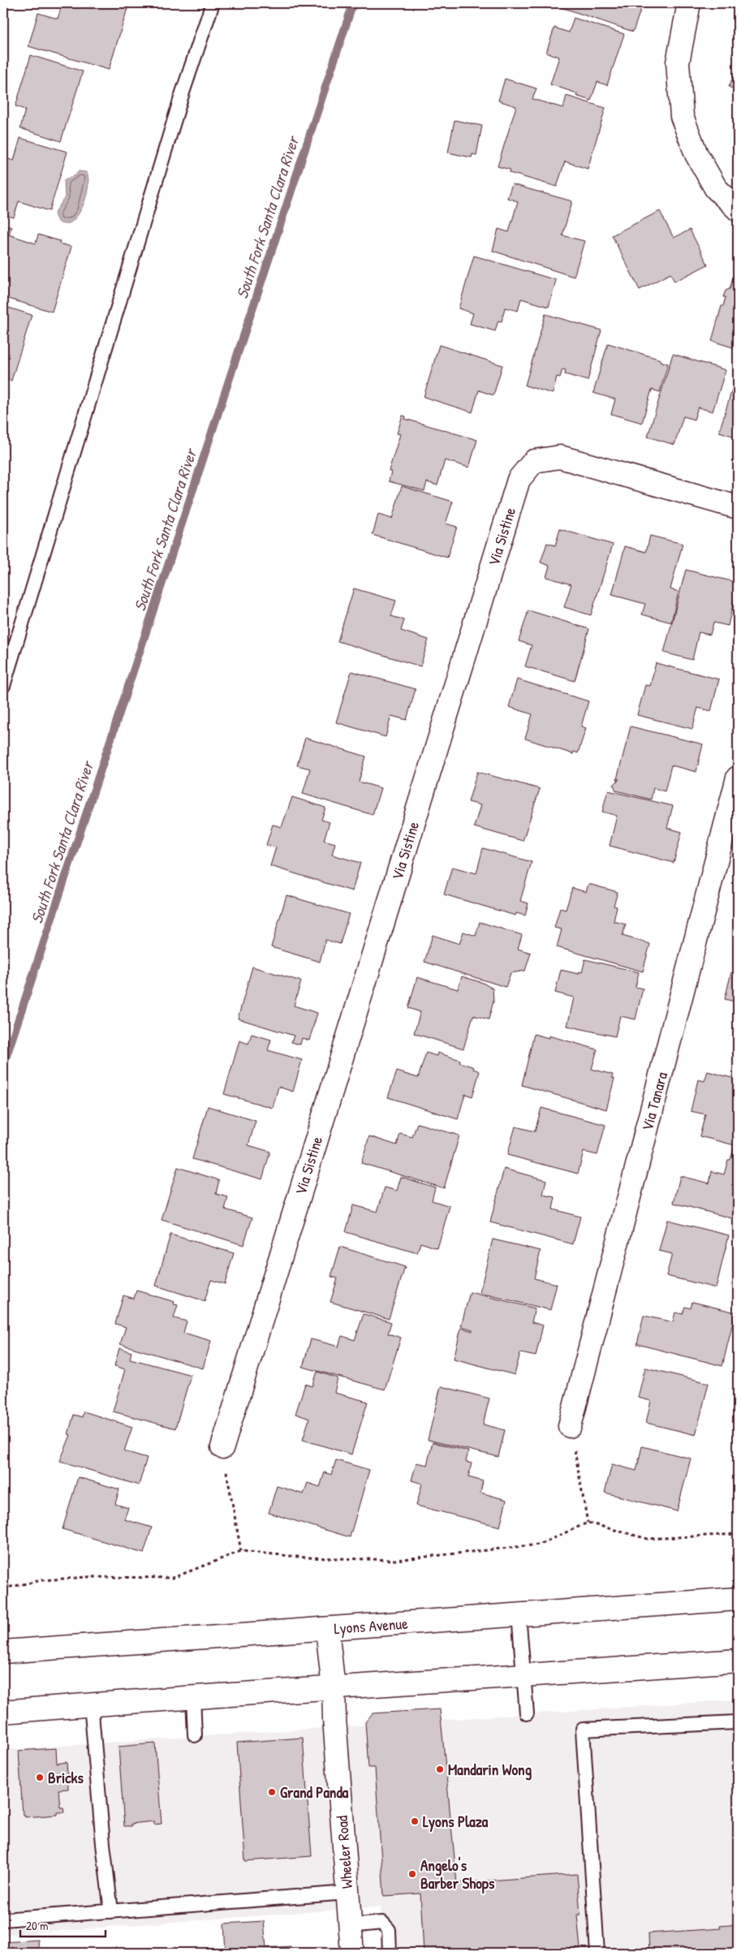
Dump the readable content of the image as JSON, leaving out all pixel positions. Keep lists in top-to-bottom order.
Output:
{
  "streets": {
    "street": [
      "Via Sistine",
      "Via Tanara",
      "Lyons Avenue",
      "Wheeler Road"
    ]
  },
  "crossings": [
    ["Lyons Avenue", "Wheeler Road"]
  ],
  "water": ["South Fork Santa Clara River"],
  "places": [
    "Mandarin Wong",
    "Bricks",
    "Grand Panda",
    "Lyons Plaza",
    "Angelo's Barber Shops"
  ],
  "scale_bar": "20 m"
}
